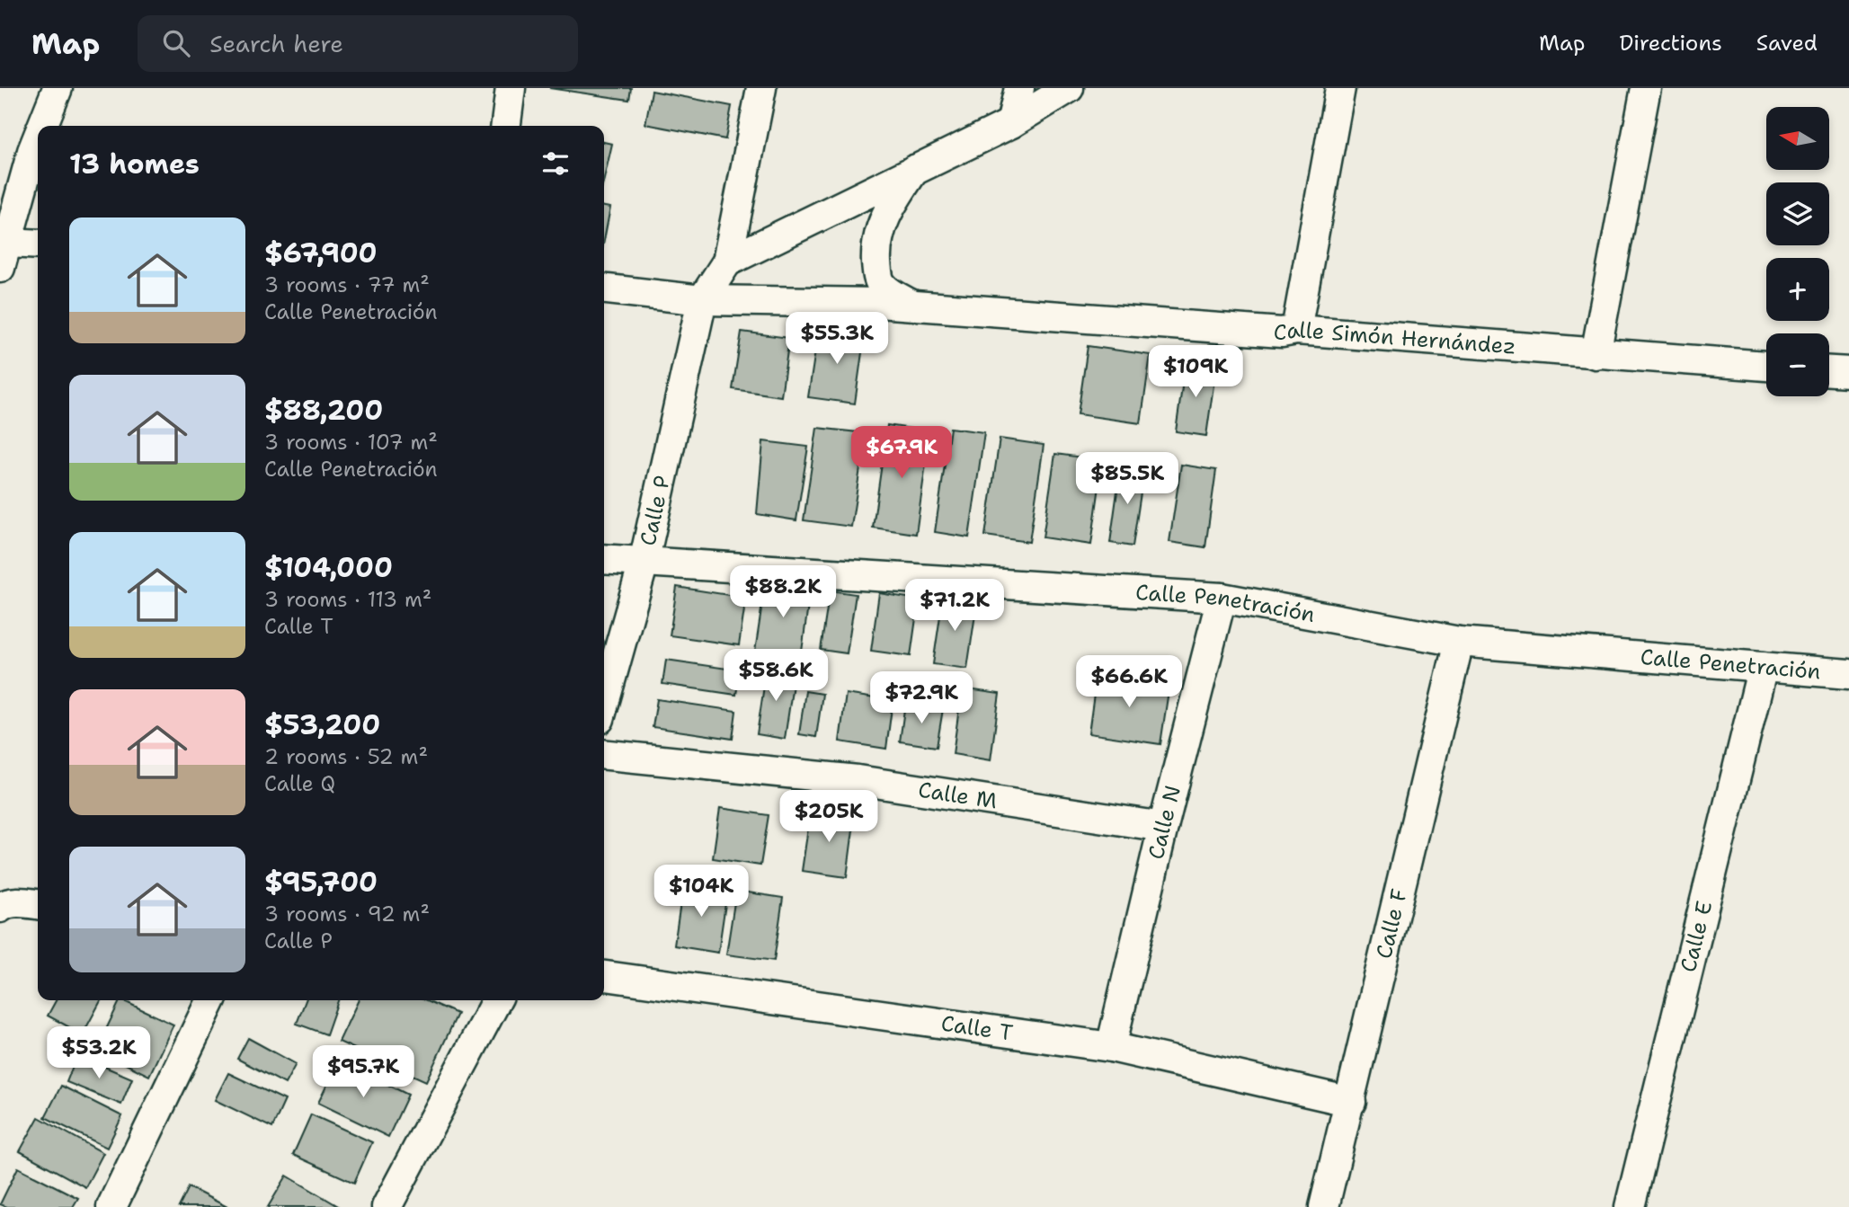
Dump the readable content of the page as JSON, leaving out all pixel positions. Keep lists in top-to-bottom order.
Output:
{
  "streets": {
    "street": [
      "Calle Simón Hernández",
      "Calle P",
      "Calle Penetración",
      "Calle M",
      "Calle N",
      "Calle F",
      "Calle E",
      "Calle T"
    ]
  },
  "crossings": [
    ["Calle Simón Hernández", "Calle P"],
    ["Calle P", "Calle Penetración"],
    ["Calle Penetración", "Calle N"],
    ["Calle Penetración", "Calle F"],
    ["Calle Penetración", "Calle E"],
    ["Calle M", "Calle N"],
    ["Calle N", "Calle T"],
    ["Calle F", "Calle T"]
  ],
  "north": "left",
  "page": {
    "header": "Map",
    "search": "Search here",
    "nav": ["Map", "Directions", "Saved"],
    "map_buttons": ["+", "−"],
    "heading": "13 homes",
    "list": [
      {
        "name": "$67,900",
        "note": "3 rooms · 77 m² · Calle Penetración"
      },
      {
        "name": "$88,200",
        "note": "3 rooms · 107 m² · Calle Penetración"
      },
      {
        "name": "$104,000",
        "note": "3 rooms · 113 m² · Calle T"
      },
      {
        "name": "$53,200",
        "note": "2 rooms · 52 m² · Calle Q"
      },
      {
        "name": "$95,700",
        "note": "3 rooms · 92 m² · Calle P"
      }
    ],
    "price": [
      "$55.3K",
      "$109K",
      "$67.9K",
      "$85.5K",
      "$88.2K",
      "$71.2K",
      "$58.6K",
      "$66.6K",
      "$72.9K",
      "$205K",
      "$104K",
      "$53.2K",
      "$95.7K"
    ]
  }
}
